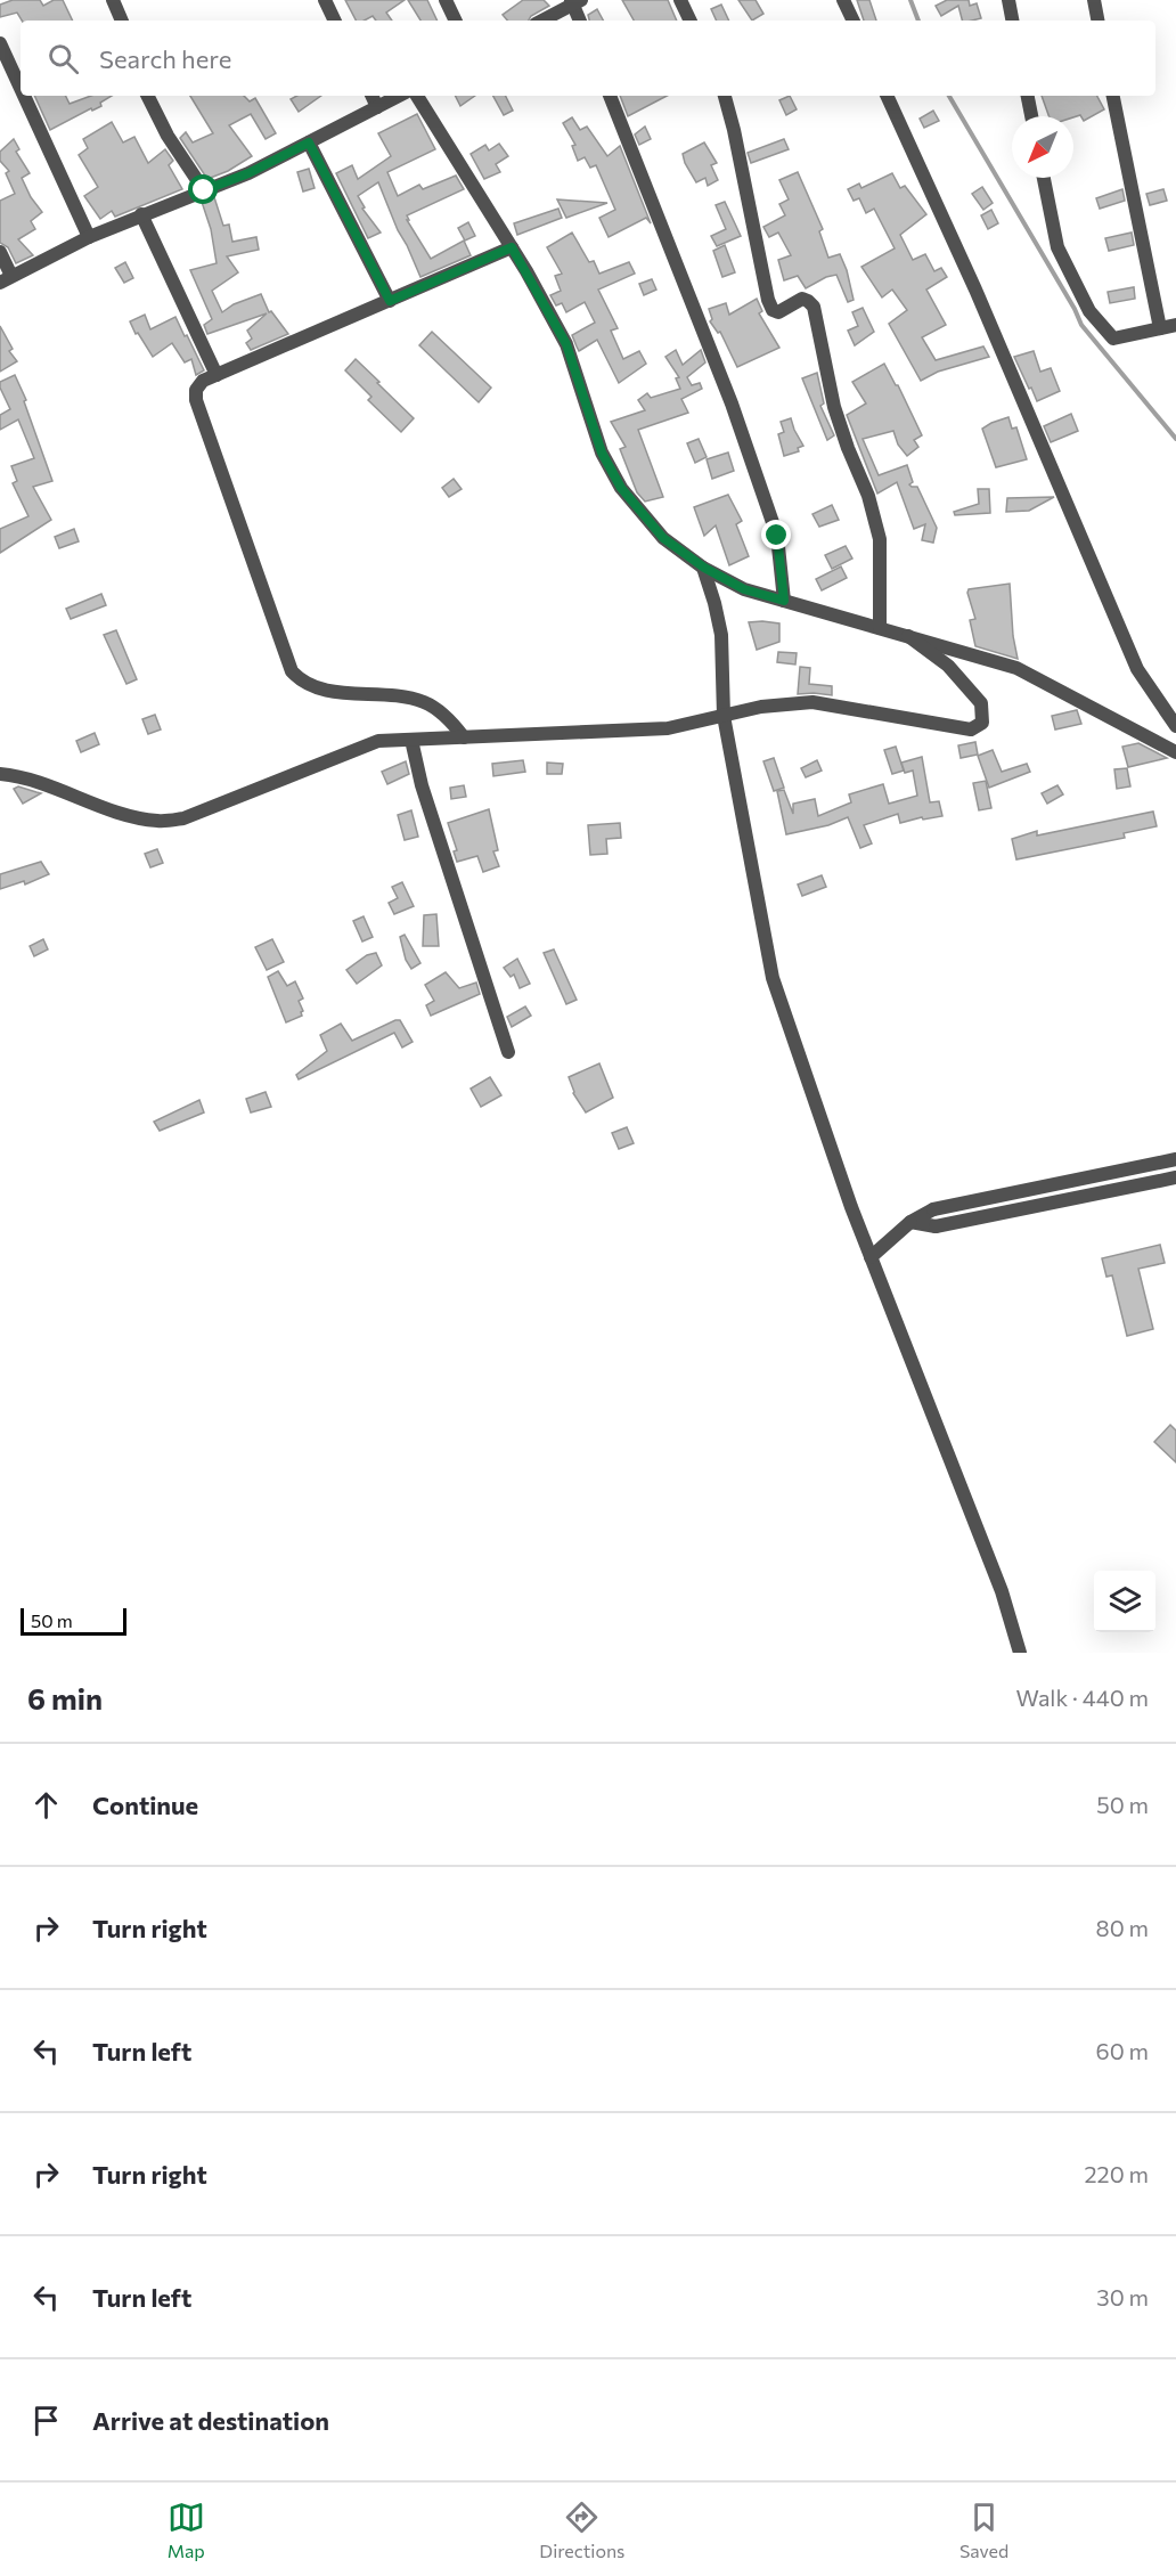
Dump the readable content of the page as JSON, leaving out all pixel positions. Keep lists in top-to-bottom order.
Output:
{
  "scale_bar": "50 m",
  "north": "bottom left",
  "page": {
    "search": "Search here",
    "scale": "50 m",
    "heading": ["6 min", "Walk · 440 m"],
    "list": [
      ["Continue", "50 m"],
      ["Turn right", "80 m"],
      ["Turn left", "60 m"],
      ["Turn right", "220 m"],
      ["Turn left", "30 m"],
      "Arrive at destination"
    ],
    "nav": ["Map", "Directions", "Saved"]
  }
}
